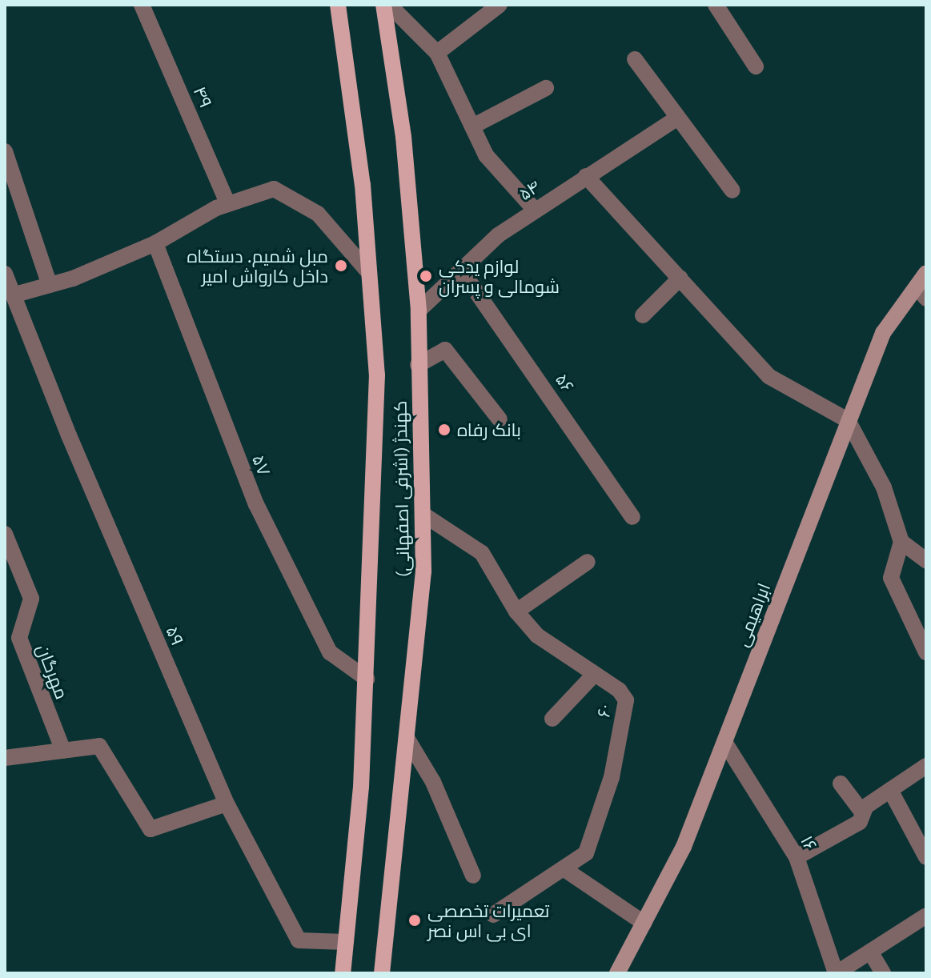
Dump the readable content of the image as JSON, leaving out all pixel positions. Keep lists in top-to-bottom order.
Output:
{
  "streets": {
    "main road": ["کهندژ (اشرفی اصفهانی)", "ابراهیمی"],
    "street": [
      "۴۹",
      "۵۴",
      "۵۶",
      "۵۷",
      "۵۹",
      "مهرگان",
      "۶۰",
      "۱۶"
    ]
  },
  "crossings": [
    ["۵۴", "۵۶"],
    ["۵۴", "کهندژ (اشرفی اصفهانی)"],
    ["۵۷", "کهندژ (اشرفی اصفهانی)"],
    ["کهندژ (اشرفی اصفهانی)", "۵۹"],
    ["کهندژ (اشرفی اصفهانی)", "۶۰"],
    ["ابراهیمی", "۱۶"]
  ],
  "places": [
    "مبل شمیم. دستگاه داخل کارواش امیر",
    "لوازم یدکی شومالی و پسران",
    "بانک رفاه",
    "تعمیرات تخصصی ای بی اس نصر"
  ]
}
